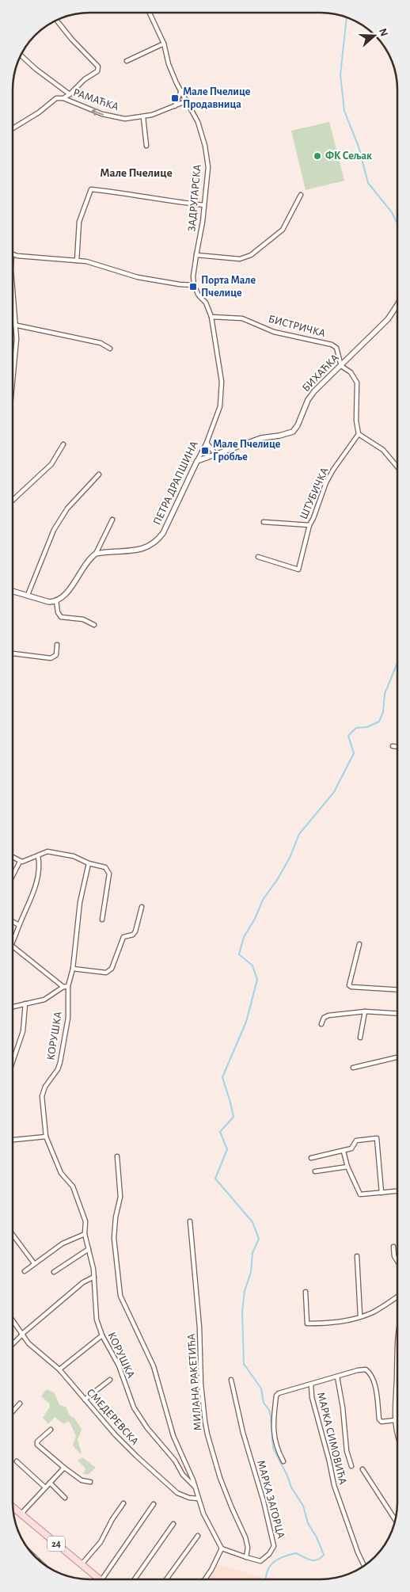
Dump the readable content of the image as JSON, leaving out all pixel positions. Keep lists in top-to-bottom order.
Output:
{
  "streets": {
    "main road": ["24"],
    "street": [
      "РАМАЋКА",
      "ЗАДРУГАРСКА",
      "БИСТРИЧКА",
      "БИХАЋКА",
      "ПЕТРА ДРАПШИНА",
      "ШТУБИЧКА",
      "КОРУШКА",
      "МИЛАНА РАКЕТИЋА",
      "СМЕДЕРЕВСКА",
      "МАРКА СИМОВИЋА",
      "МАРКА ЗАГОРЦА"
    ]
  },
  "crossings": [
    ["РАМАЋКА", "ЗАДРУГАРСКА"],
    ["ЗАДРУГАРСКА", "ПЕТРА ДРАПШИНА"],
    ["БИСТРИЧКА", "БИХАЋКА"],
    ["БИСТРИЧКА", "ПЕТРА ДРАПШИНА"],
    ["БИХАЋКА", "ПЕТРА ДРАПШИНА"],
    ["МИЛАНА РАКЕТИЋА", "МАРКА ЗАГОРЦА"]
  ],
  "districts": ["Мале Пчелице"],
  "places": {
    "transit": ["Мале Пчелице Продавница", "Порта Мале Пчелице", "Мале Пчелице Гробље"],
    "other": ["ФК Сељак"]
  },
  "north": "right"
}
